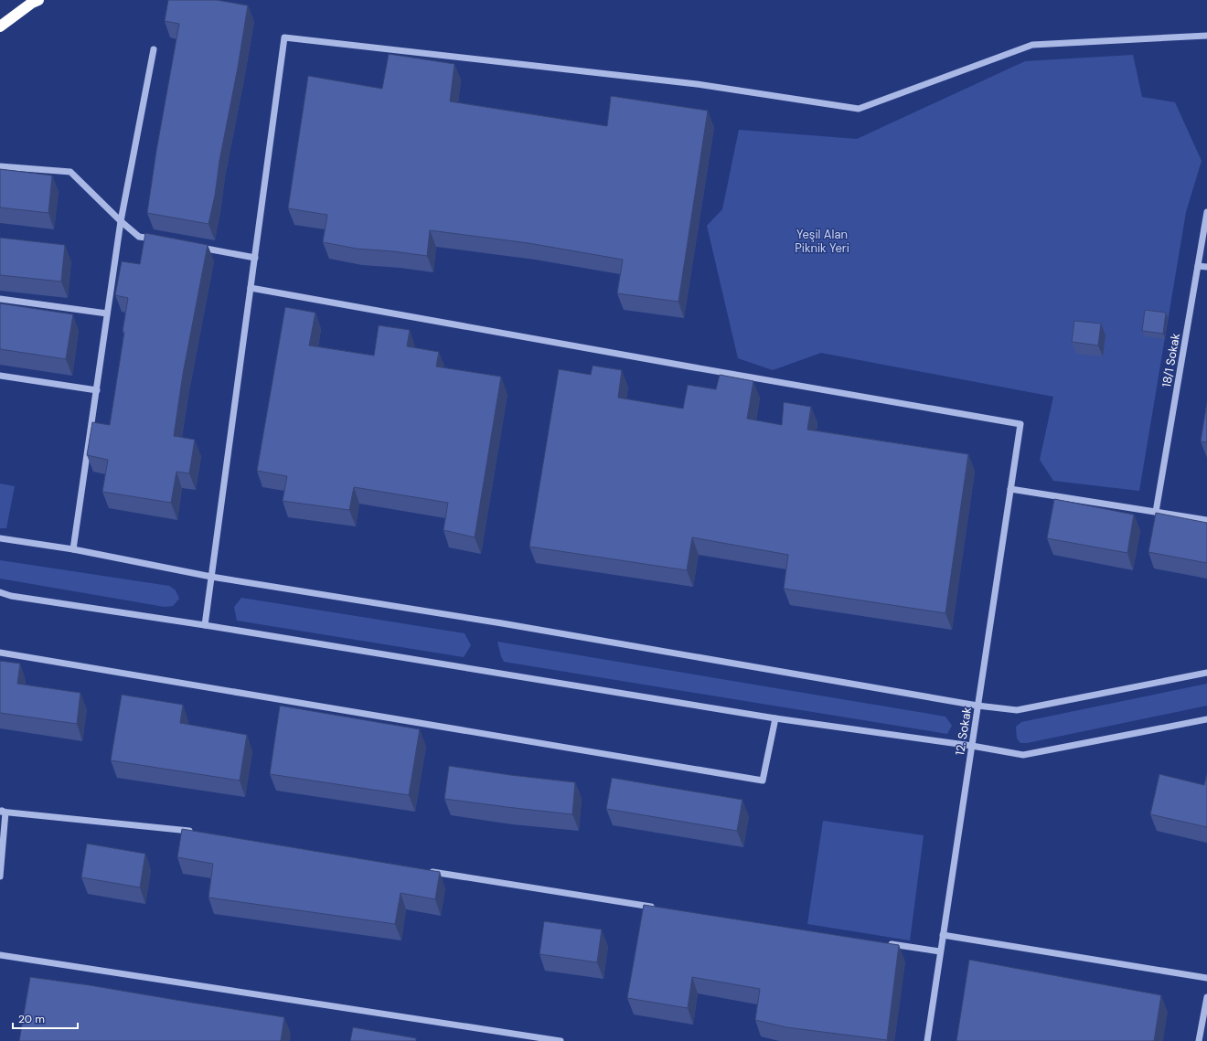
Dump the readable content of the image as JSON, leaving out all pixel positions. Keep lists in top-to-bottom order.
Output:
{
  "streets": {
    "lane": ["18/1 Sokak", "12. Sokak"]
  },
  "parks": ["Yeşil Alan Piknik Yeri"],
  "scale_bar": "20 m"
}
